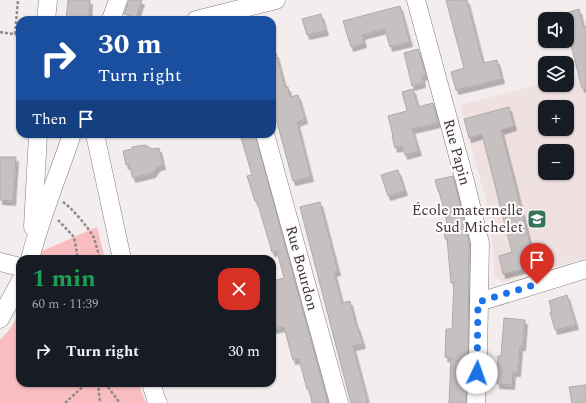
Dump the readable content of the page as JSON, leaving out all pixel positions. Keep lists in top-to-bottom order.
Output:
{
  "streets": {
    "street": ["Rue Papin", "Rue Bourdon"]
  },
  "places": {
    "school or university": ["École maternelle Sud Michelet"]
  },
  "page": {
    "map_buttons": ["+", "−"],
    "turn": ["30 m", "Turn right"],
    "then": "Then",
    "heading": ["1 min", "60 m · 11:39"],
    "list": [
      {
        "name": "Turn right",
        "value": "30 m"
      }
    ]
  }
}
